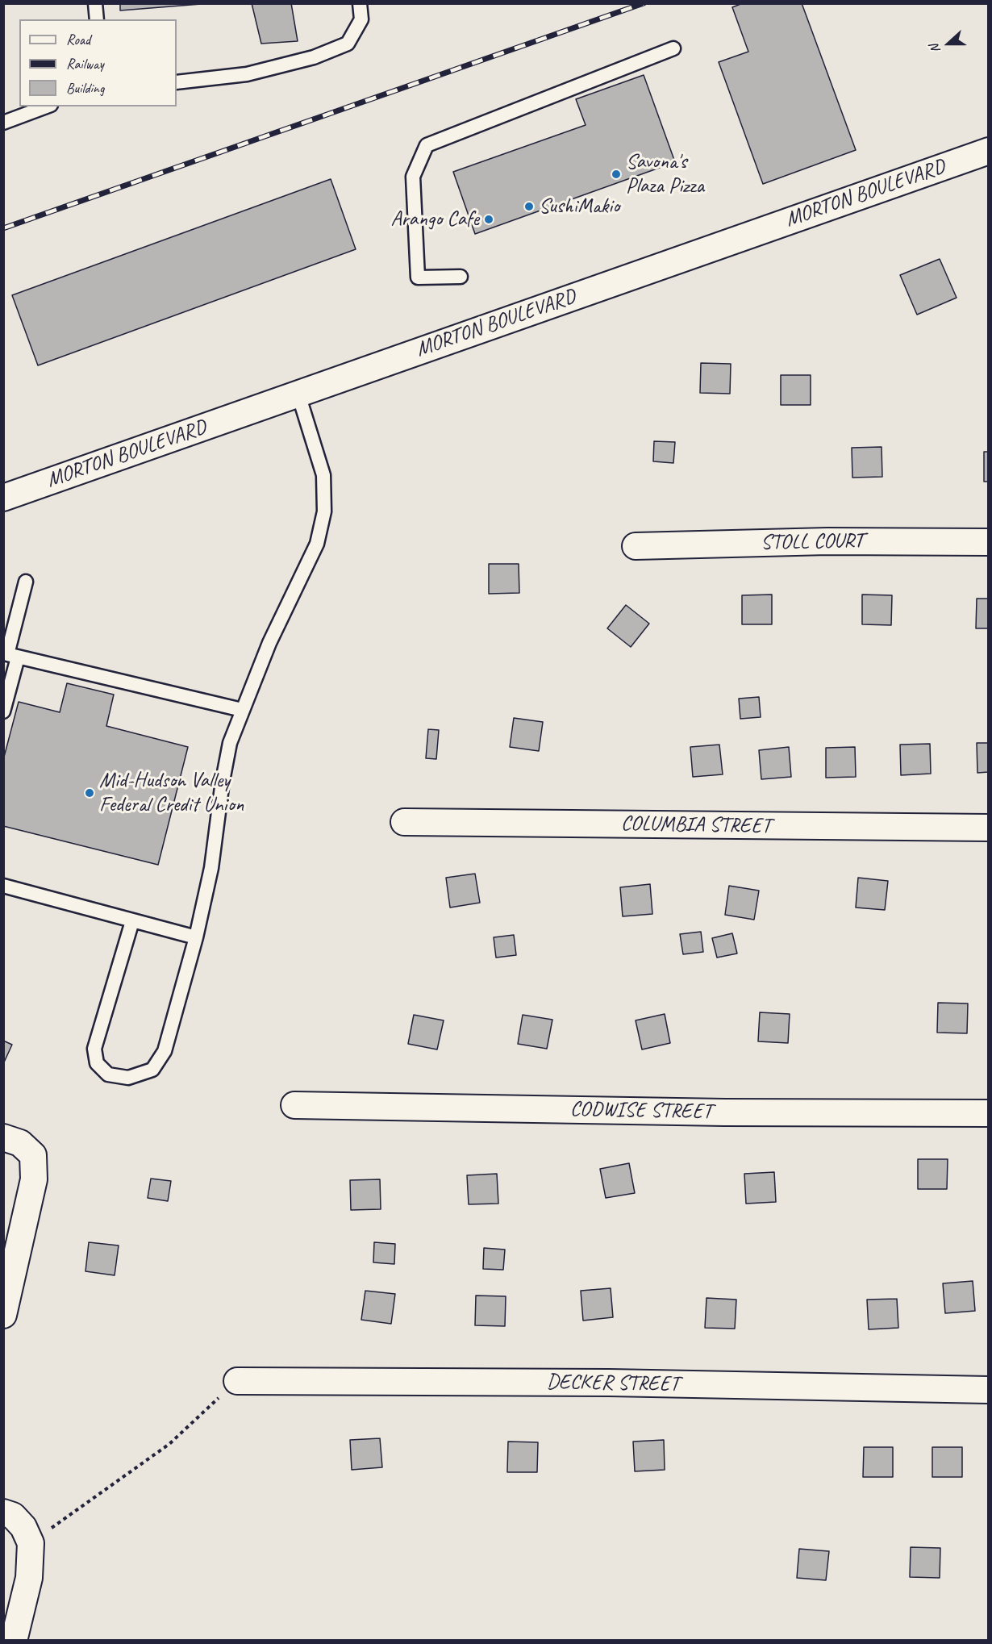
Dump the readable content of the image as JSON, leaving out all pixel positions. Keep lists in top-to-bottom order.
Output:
{
  "streets": {
    "street": [
      "MORTON BOULEVARD",
      "STOLL COURT",
      "COLUMBIA STREET",
      "CODWISE STREET",
      "DECKER STREET"
    ]
  },
  "places": [
    "Savona's Plaza Pizza",
    "SushiMakio",
    "Arango Cafe",
    "Mid-Hudson Valley Federal Credit Union"
  ],
  "legend": ["Road", "Railway", "Building"],
  "north": "left"
}
